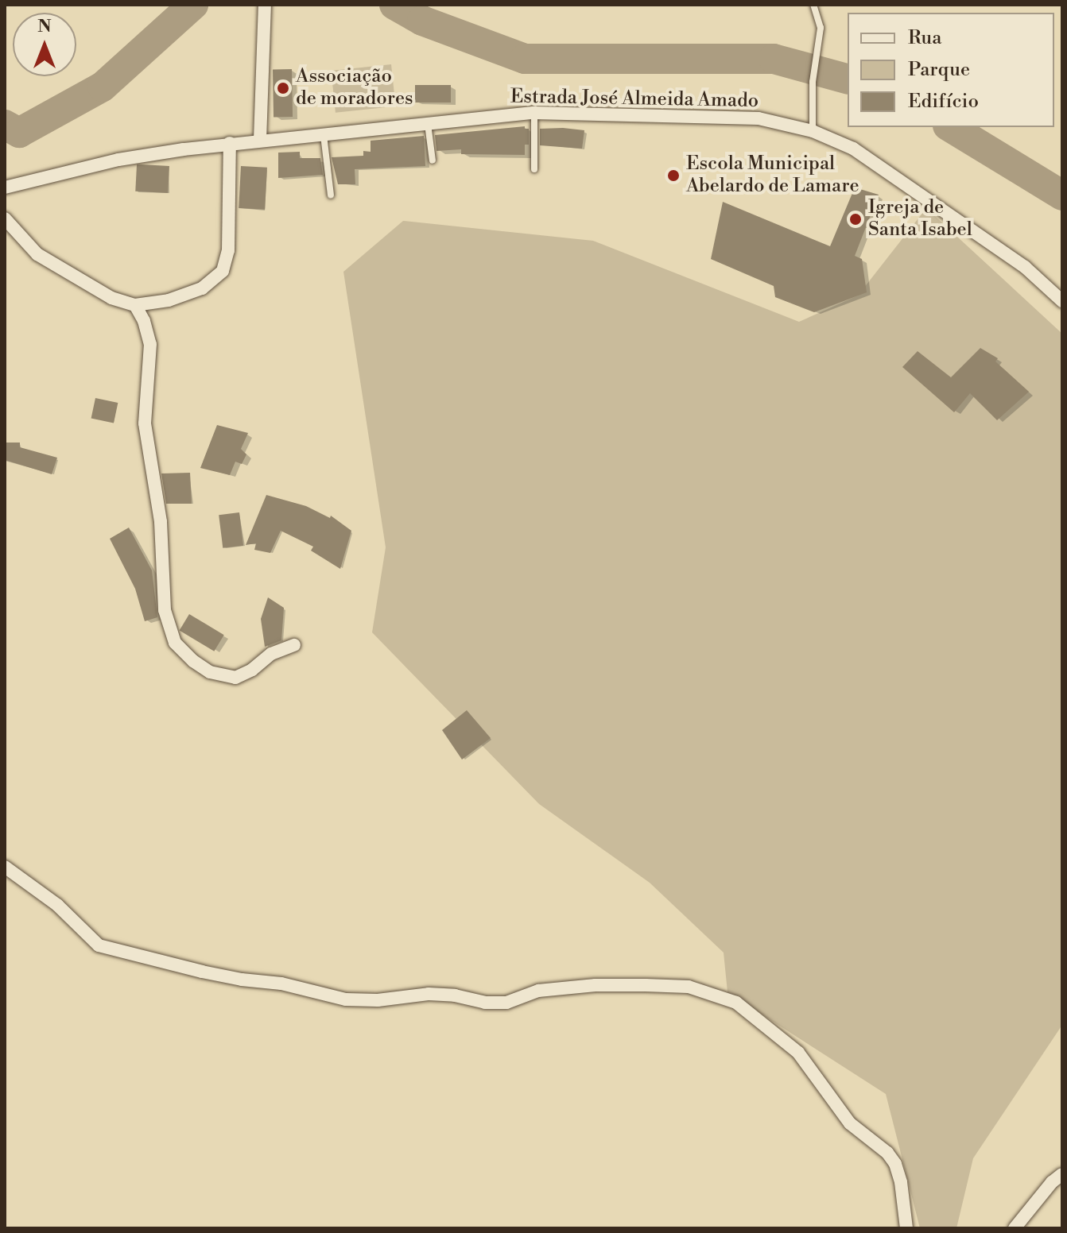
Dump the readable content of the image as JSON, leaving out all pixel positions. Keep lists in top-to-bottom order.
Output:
{
  "streets": {
    "street": ["Estrada José Almeida Amado"]
  },
  "places": ["Associação de moradores", "Escola Municipal Abelardo de Lamare", "Igreja de Santa Isabel"],
  "legend": ["Rua", "Parque", "Edifício"],
  "north": "top"
}
